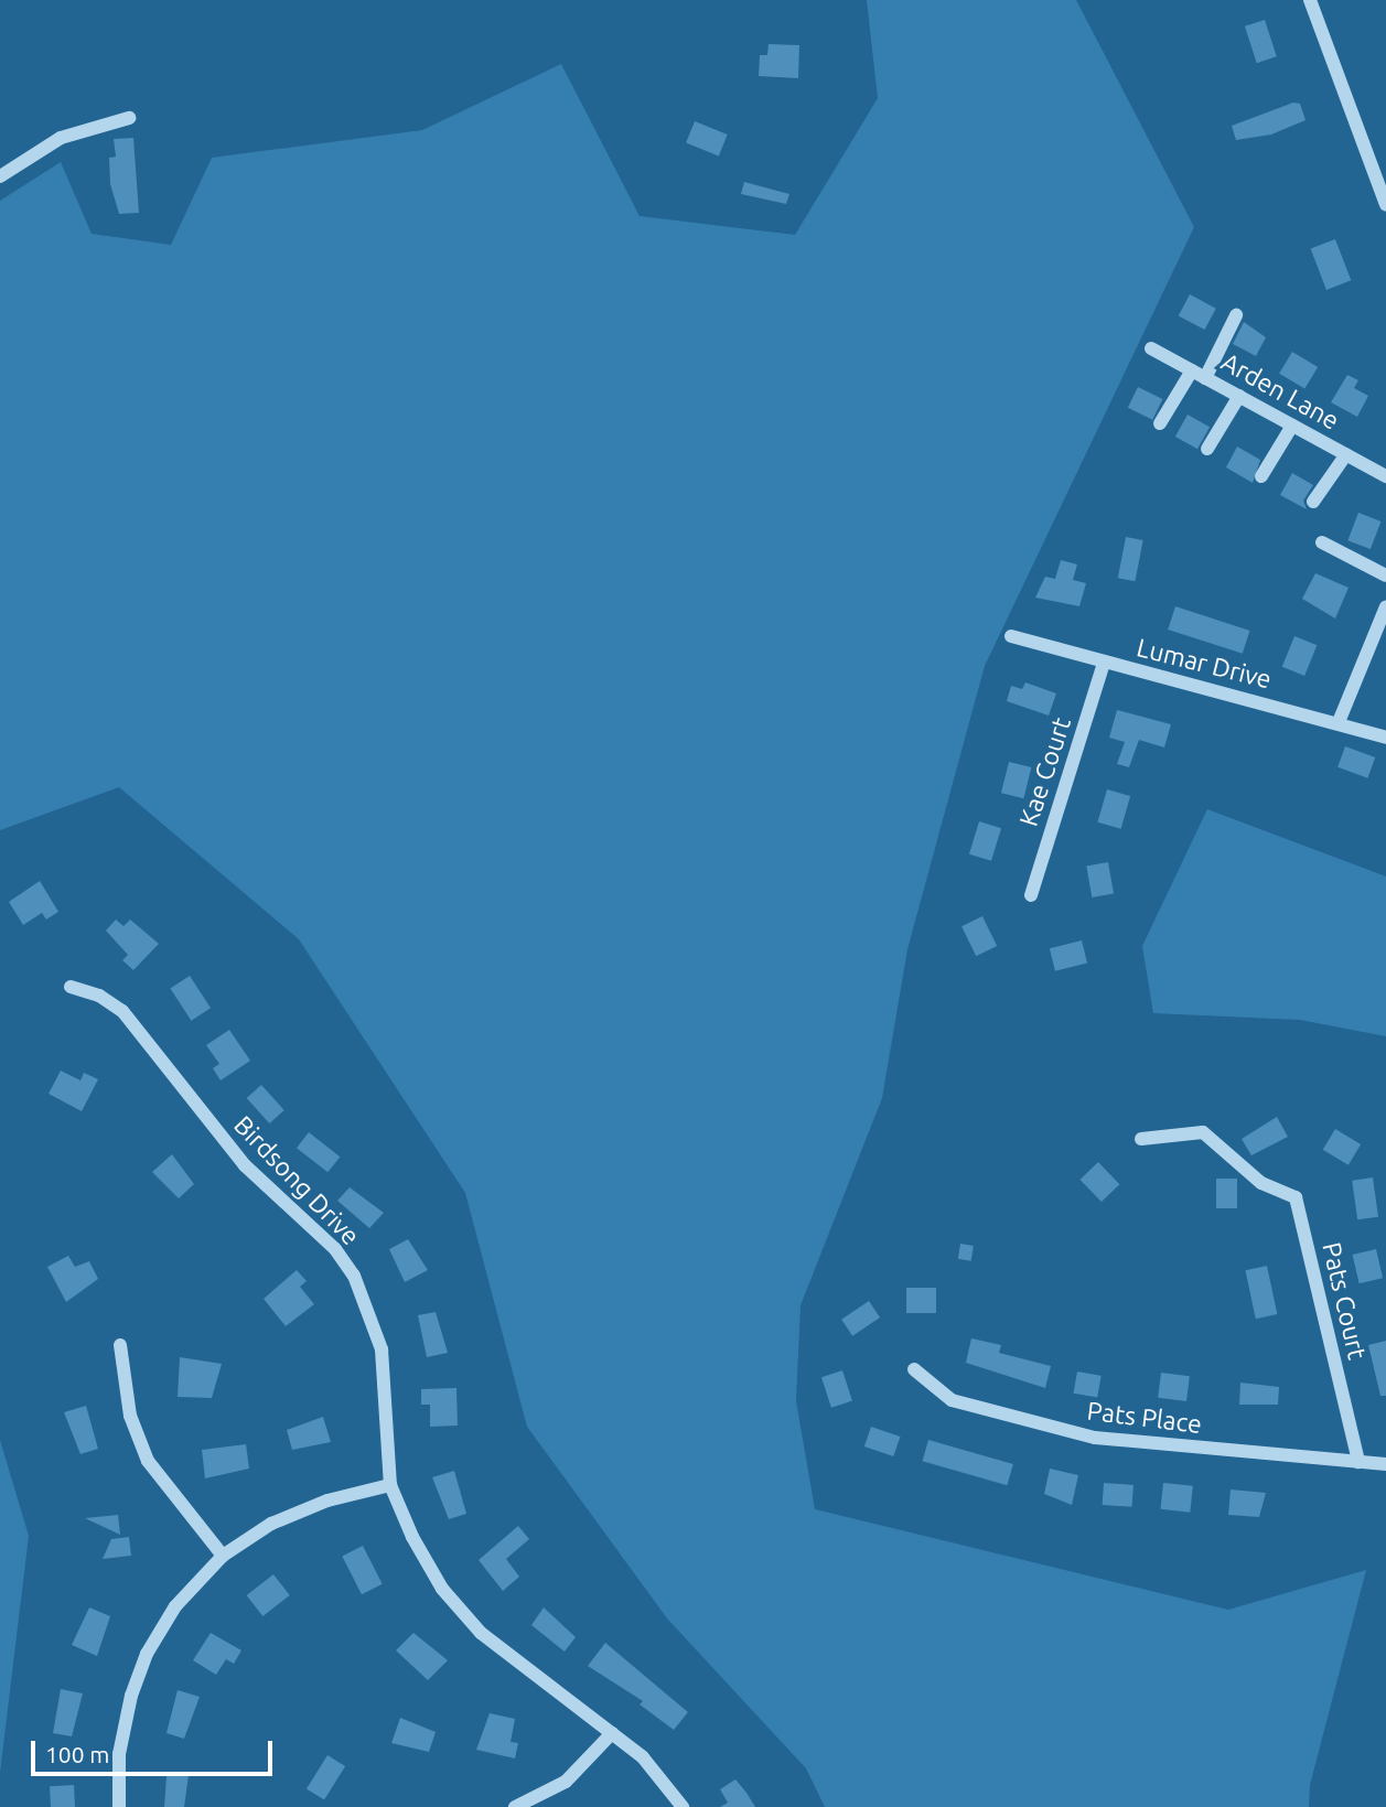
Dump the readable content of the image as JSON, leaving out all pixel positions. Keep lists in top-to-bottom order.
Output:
{
  "streets": {
    "street": [
      "Arden Lane",
      "Lumar Drive",
      "Kae Court",
      "Birdsong Drive",
      "Pats Court",
      "Pats Place"
    ]
  },
  "crossings": [
    ["Lumar Drive", "Kae Court"],
    ["Pats Court", "Pats Place"]
  ],
  "scale_bar": "100 m"
}
